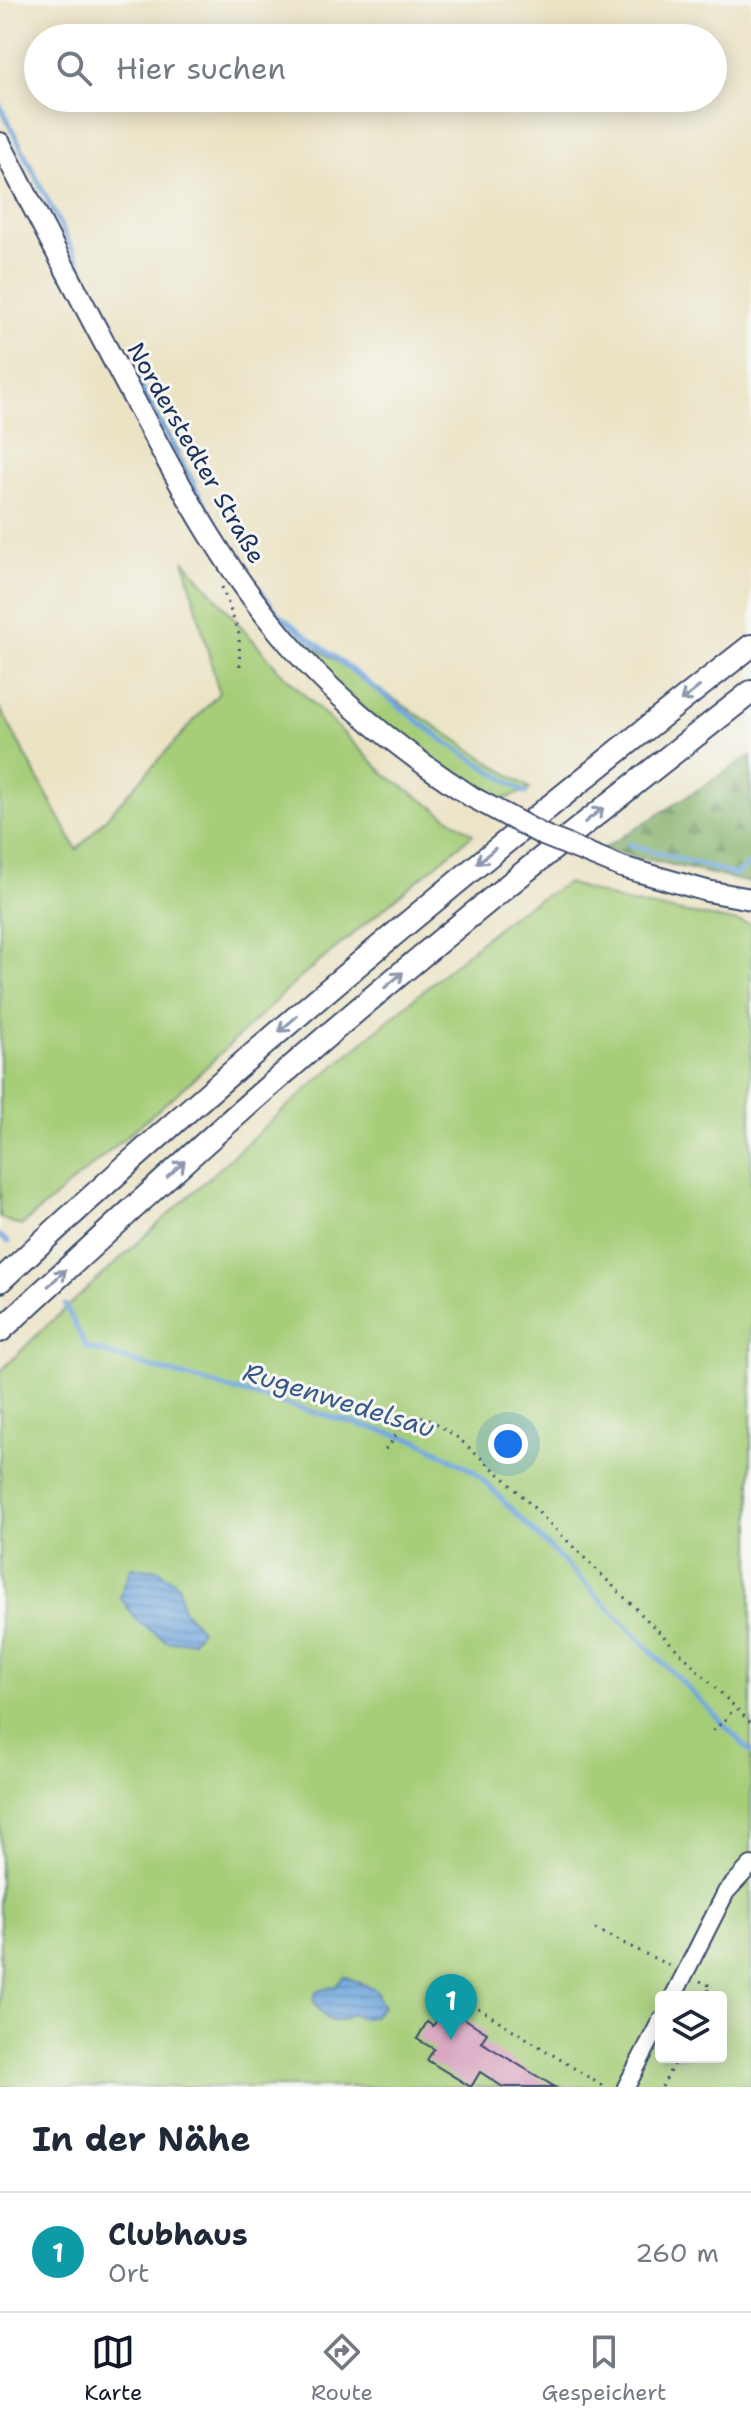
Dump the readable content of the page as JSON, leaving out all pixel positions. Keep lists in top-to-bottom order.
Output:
{
  "streets": {
    "main road": ["Norderstedter Straße"]
  },
  "water": ["Rugenwedelsau"],
  "page": {
    "search": "Hier suchen",
    "pins": "1",
    "heading": "In der Nähe",
    "list": [
      {
        "mark": "1",
        "name": "Clubhaus",
        "note": "Ort",
        "value": "260 m"
      }
    ],
    "nav": ["Karte", "Route", "Gespeichert"]
  }
}
